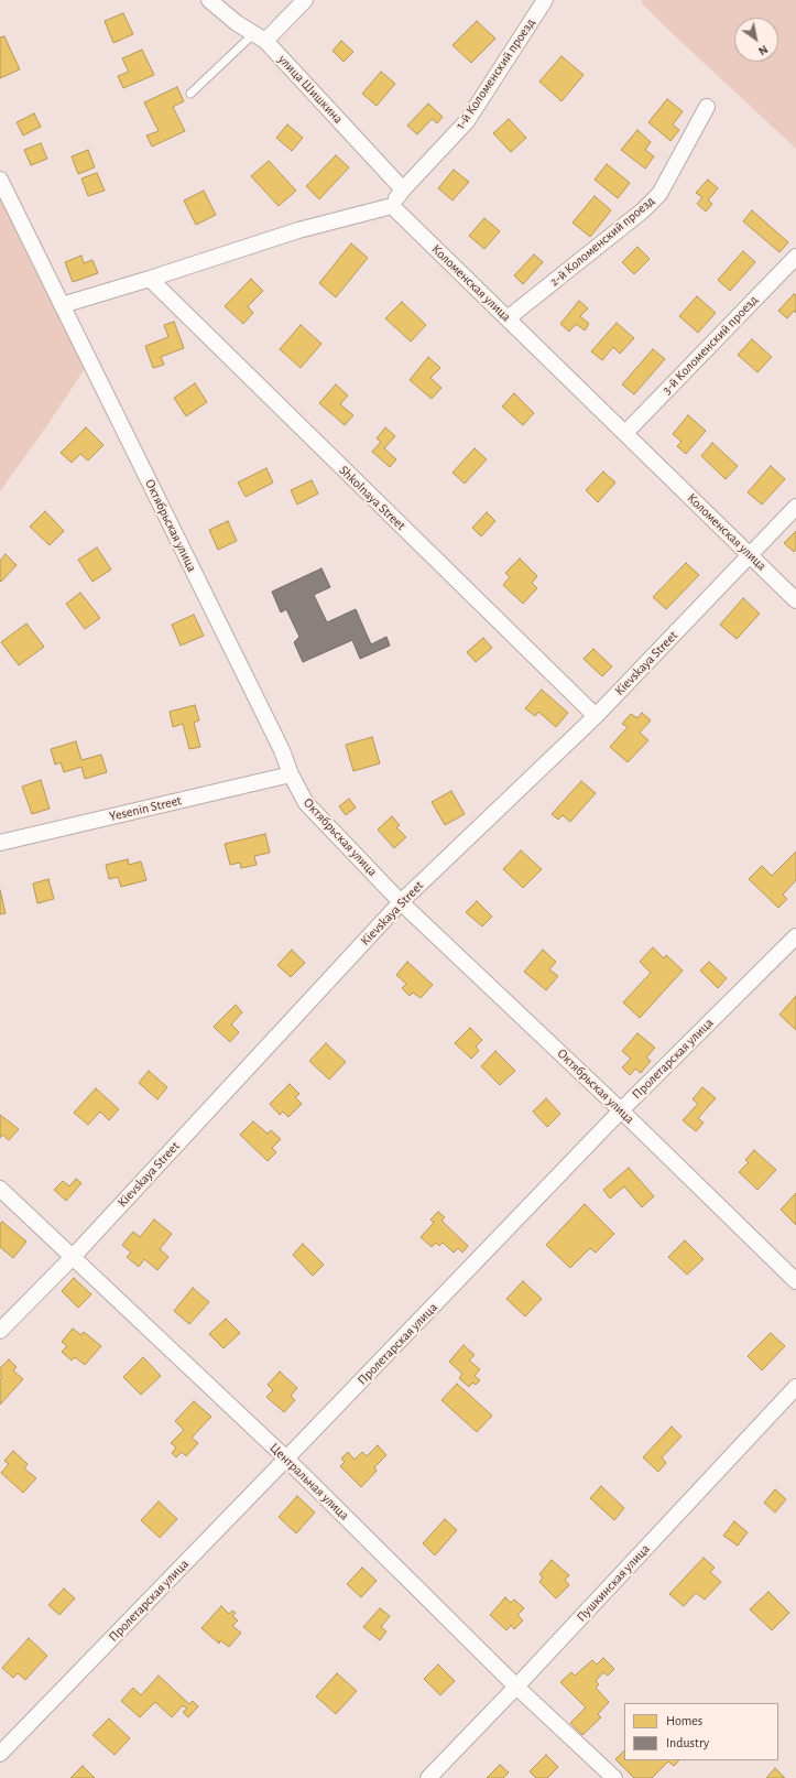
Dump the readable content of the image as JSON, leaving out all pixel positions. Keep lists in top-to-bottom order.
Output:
{
  "streets": {
    "street": [
      "1-й Коломенский проезд",
      "улица Шишкина",
      "2-й Коломенский проезд",
      "Коломенская улица",
      "3-й Коломенский проезд",
      "Shkolnaya Street",
      "Октябрьская улица",
      "Kievskaya Street",
      "Yesenin Street",
      "Пролетарская улица",
      "Центральная улица",
      "Пушкинская улица"
    ]
  },
  "crossings": [
    ["1-й Коломенский проезд", "улица Шишкина"],
    ["1-й Коломенский проезд", "Коломенская улица"],
    ["2-й Коломенский проезд", "Коломенская улица"],
    ["Коломенская улица", "3-й Коломенский проезд"],
    ["Коломенская улица", "Kievskaya Street"],
    ["Shkolnaya Street", "Kievskaya Street"],
    ["Октябрьская улица", "Kievskaya Street"],
    ["Октябрьская улица", "Yesenin Street"],
    ["Октябрьская улица", "Пролетарская улица"],
    ["Kievskaya Street", "Центральная улица"],
    ["Пролетарская улица", "Центральная улица"],
    ["Центральная улица", "Пушкинская улица"]
  ],
  "legend": ["Homes", "Industry"],
  "north": "bottom right"
}
